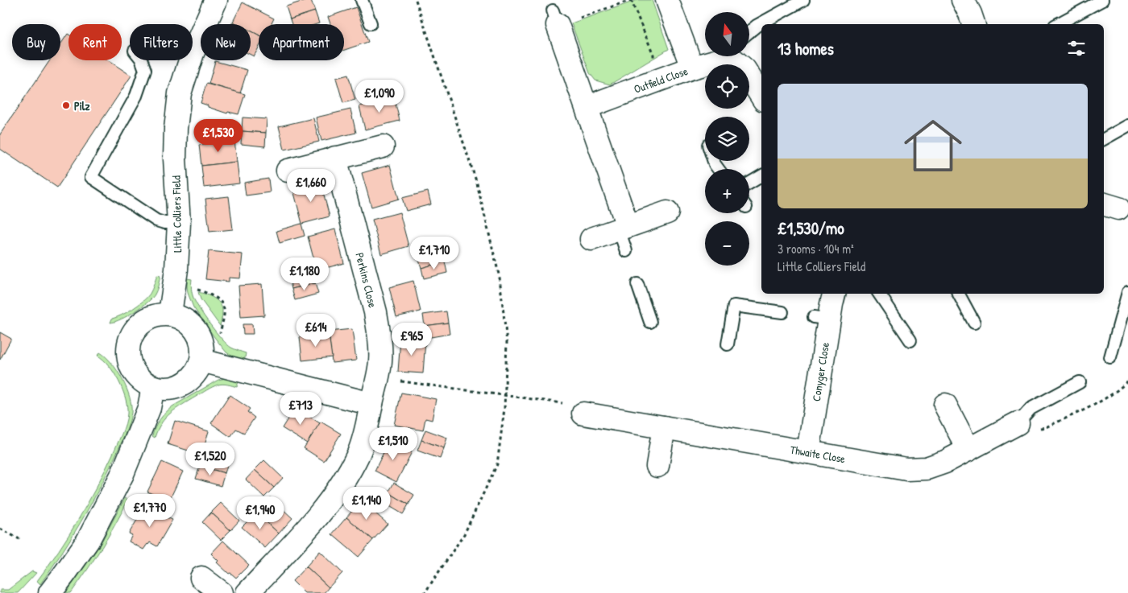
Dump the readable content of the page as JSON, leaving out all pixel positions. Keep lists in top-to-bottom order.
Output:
{
  "streets": {
    "street": [
      "Outfield Close",
      "Little Colliers Field",
      "Perkins Close",
      "Conyger Close",
      "Thwaite Close"
    ]
  },
  "crossings": [
    ["Conyger Close", "Thwaite Close"]
  ],
  "places": ["Pilz"],
  "north": "top",
  "page": {
    "map_buttons": ["+", "−"],
    "chip": [
      "Buy",
      "Rent",
      "Filters",
      "New",
      "Apartment"
    ],
    "heading": "13 homes",
    "list": [
      {
        "name": "£1,530/mo",
        "note": "3 rooms · 104 m² · Little Colliers Field"
      }
    ],
    "price": [
      "£1,090",
      "£1,530",
      "£1,660",
      "£1,710",
      "£1,180",
      "£614",
      "£965",
      "£713",
      "£1,510",
      "£1,520",
      "£1,140",
      "£1,770",
      "£1,940"
    ]
  }
}
